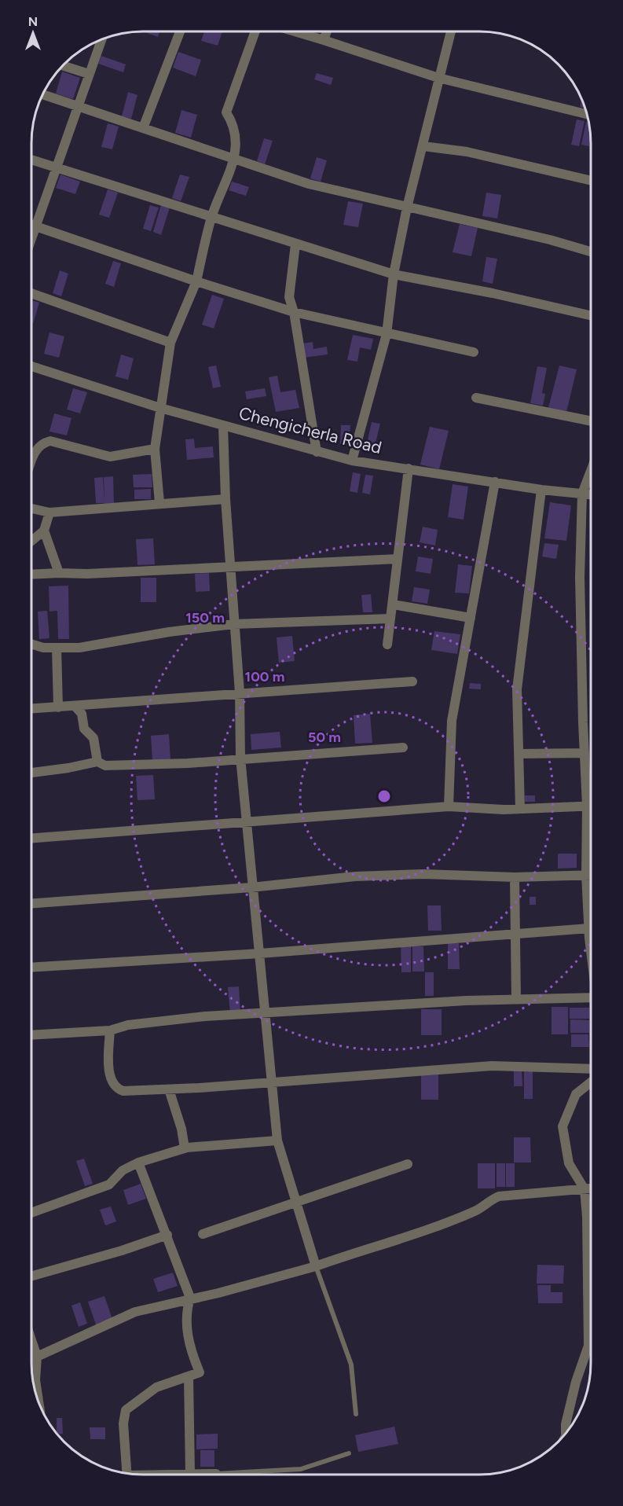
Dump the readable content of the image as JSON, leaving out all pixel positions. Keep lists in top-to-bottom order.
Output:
{
  "streets": {
    "street": ["Chengicherla Road"]
  },
  "north": "top",
  "rings": ["150 m", "100 m", "50 m"]
}
